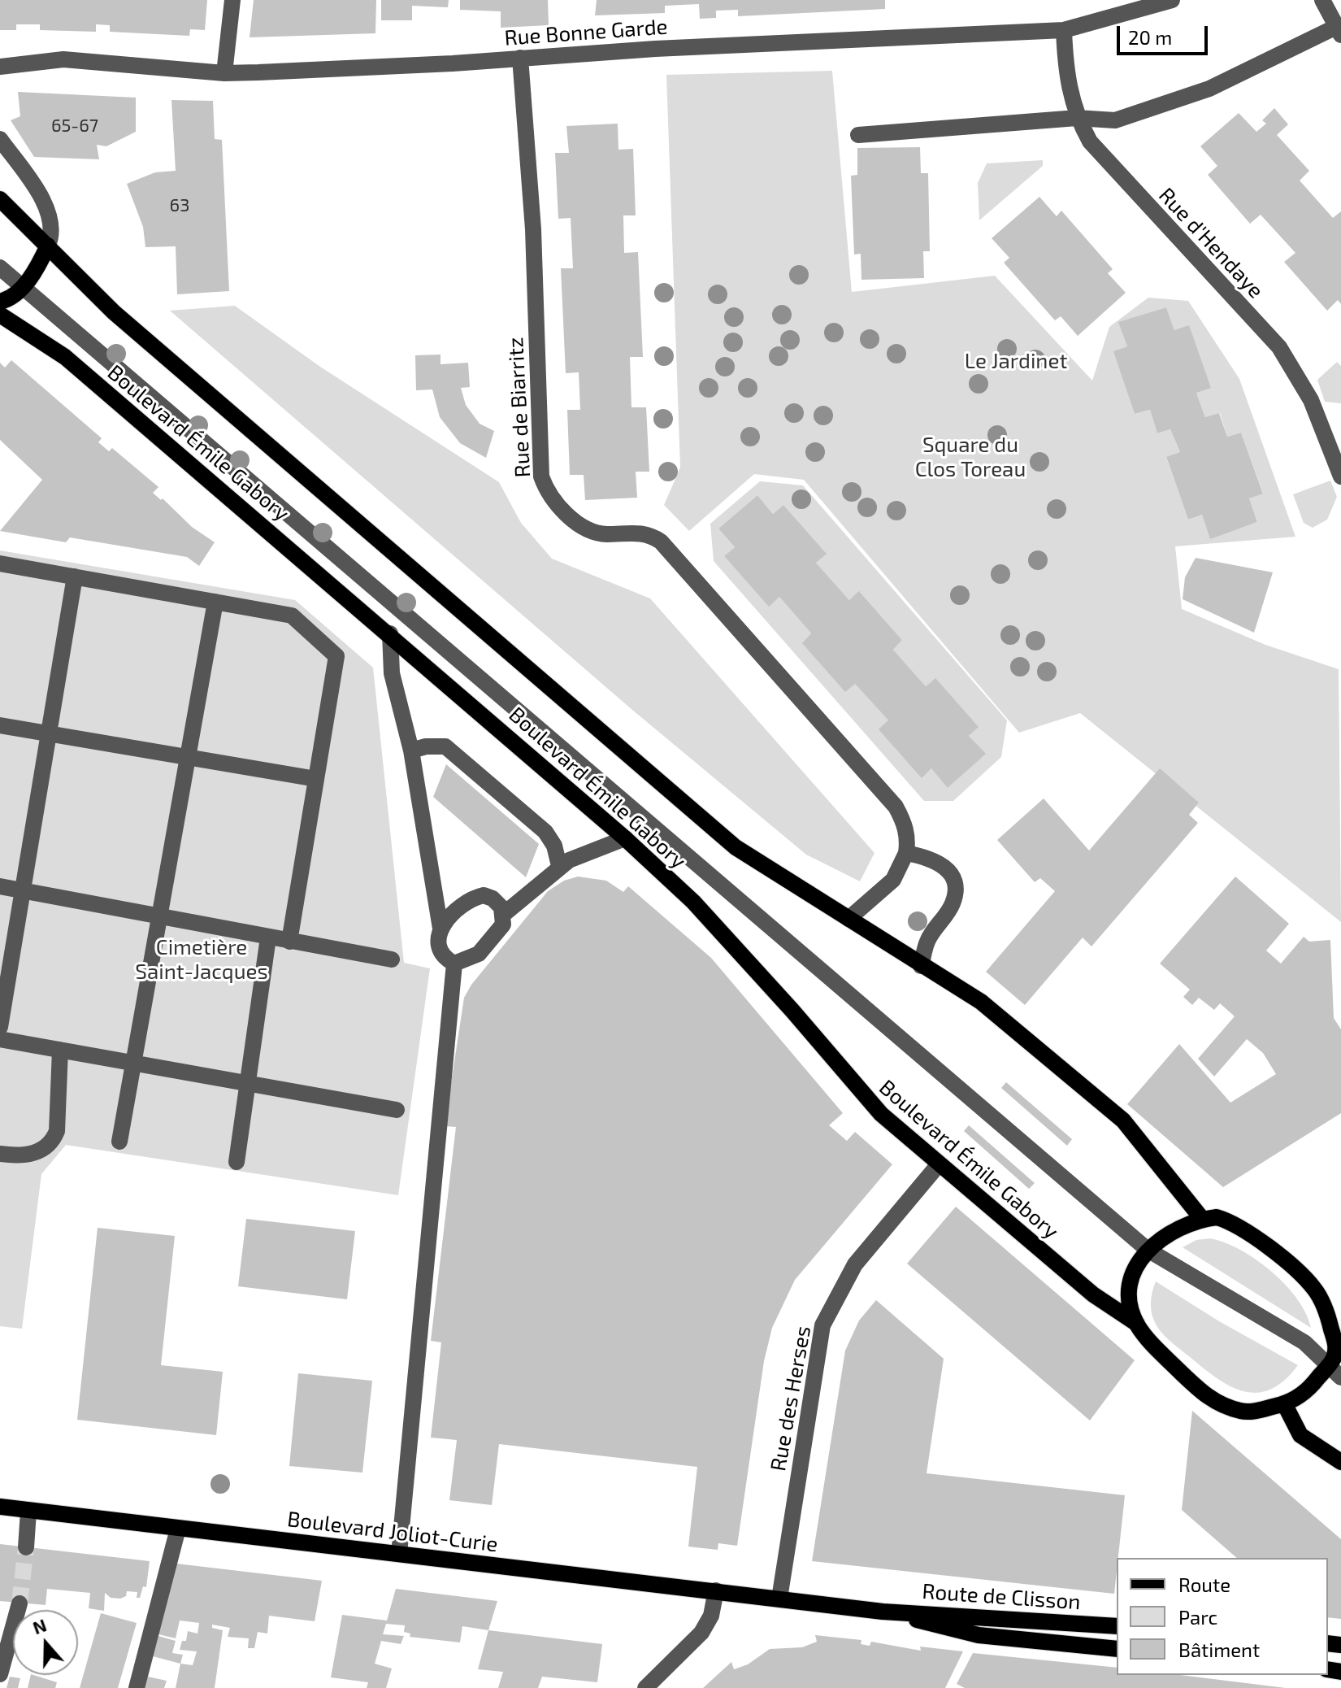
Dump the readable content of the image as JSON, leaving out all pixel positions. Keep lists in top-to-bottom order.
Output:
{
  "streets": {
    "main road": ["Boulevard Émile Gabory", "Boulevard Joliot-Curie", "Route de Clisson"],
    "street": [
      "Rue Bonne Garde",
      "Rue d'Hendaye",
      "Rue de Biarritz",
      "Rue des Herses"
    ]
  },
  "crossings": [
    ["Rue Bonne Garde", "Rue d'Hendaye"],
    ["Rue Bonne Garde", "Rue de Biarritz"],
    ["Boulevard Émile Gabory", "Rue des Herses"],
    ["Rue des Herses", "Boulevard Joliot-Curie"],
    ["Rue des Herses", "Route de Clisson"],
    ["Boulevard Joliot-Curie", "Route de Clisson"]
  ],
  "parks": ["Le Jardinet", "Square du Clos Toreau", "Cimetière Saint-Jacques"],
  "house_numbers": ["65-67", "63"],
  "legend": ["Route", "Parc", "Bâtiment"],
  "scale_bar": "20 m",
  "north": "top"
}
